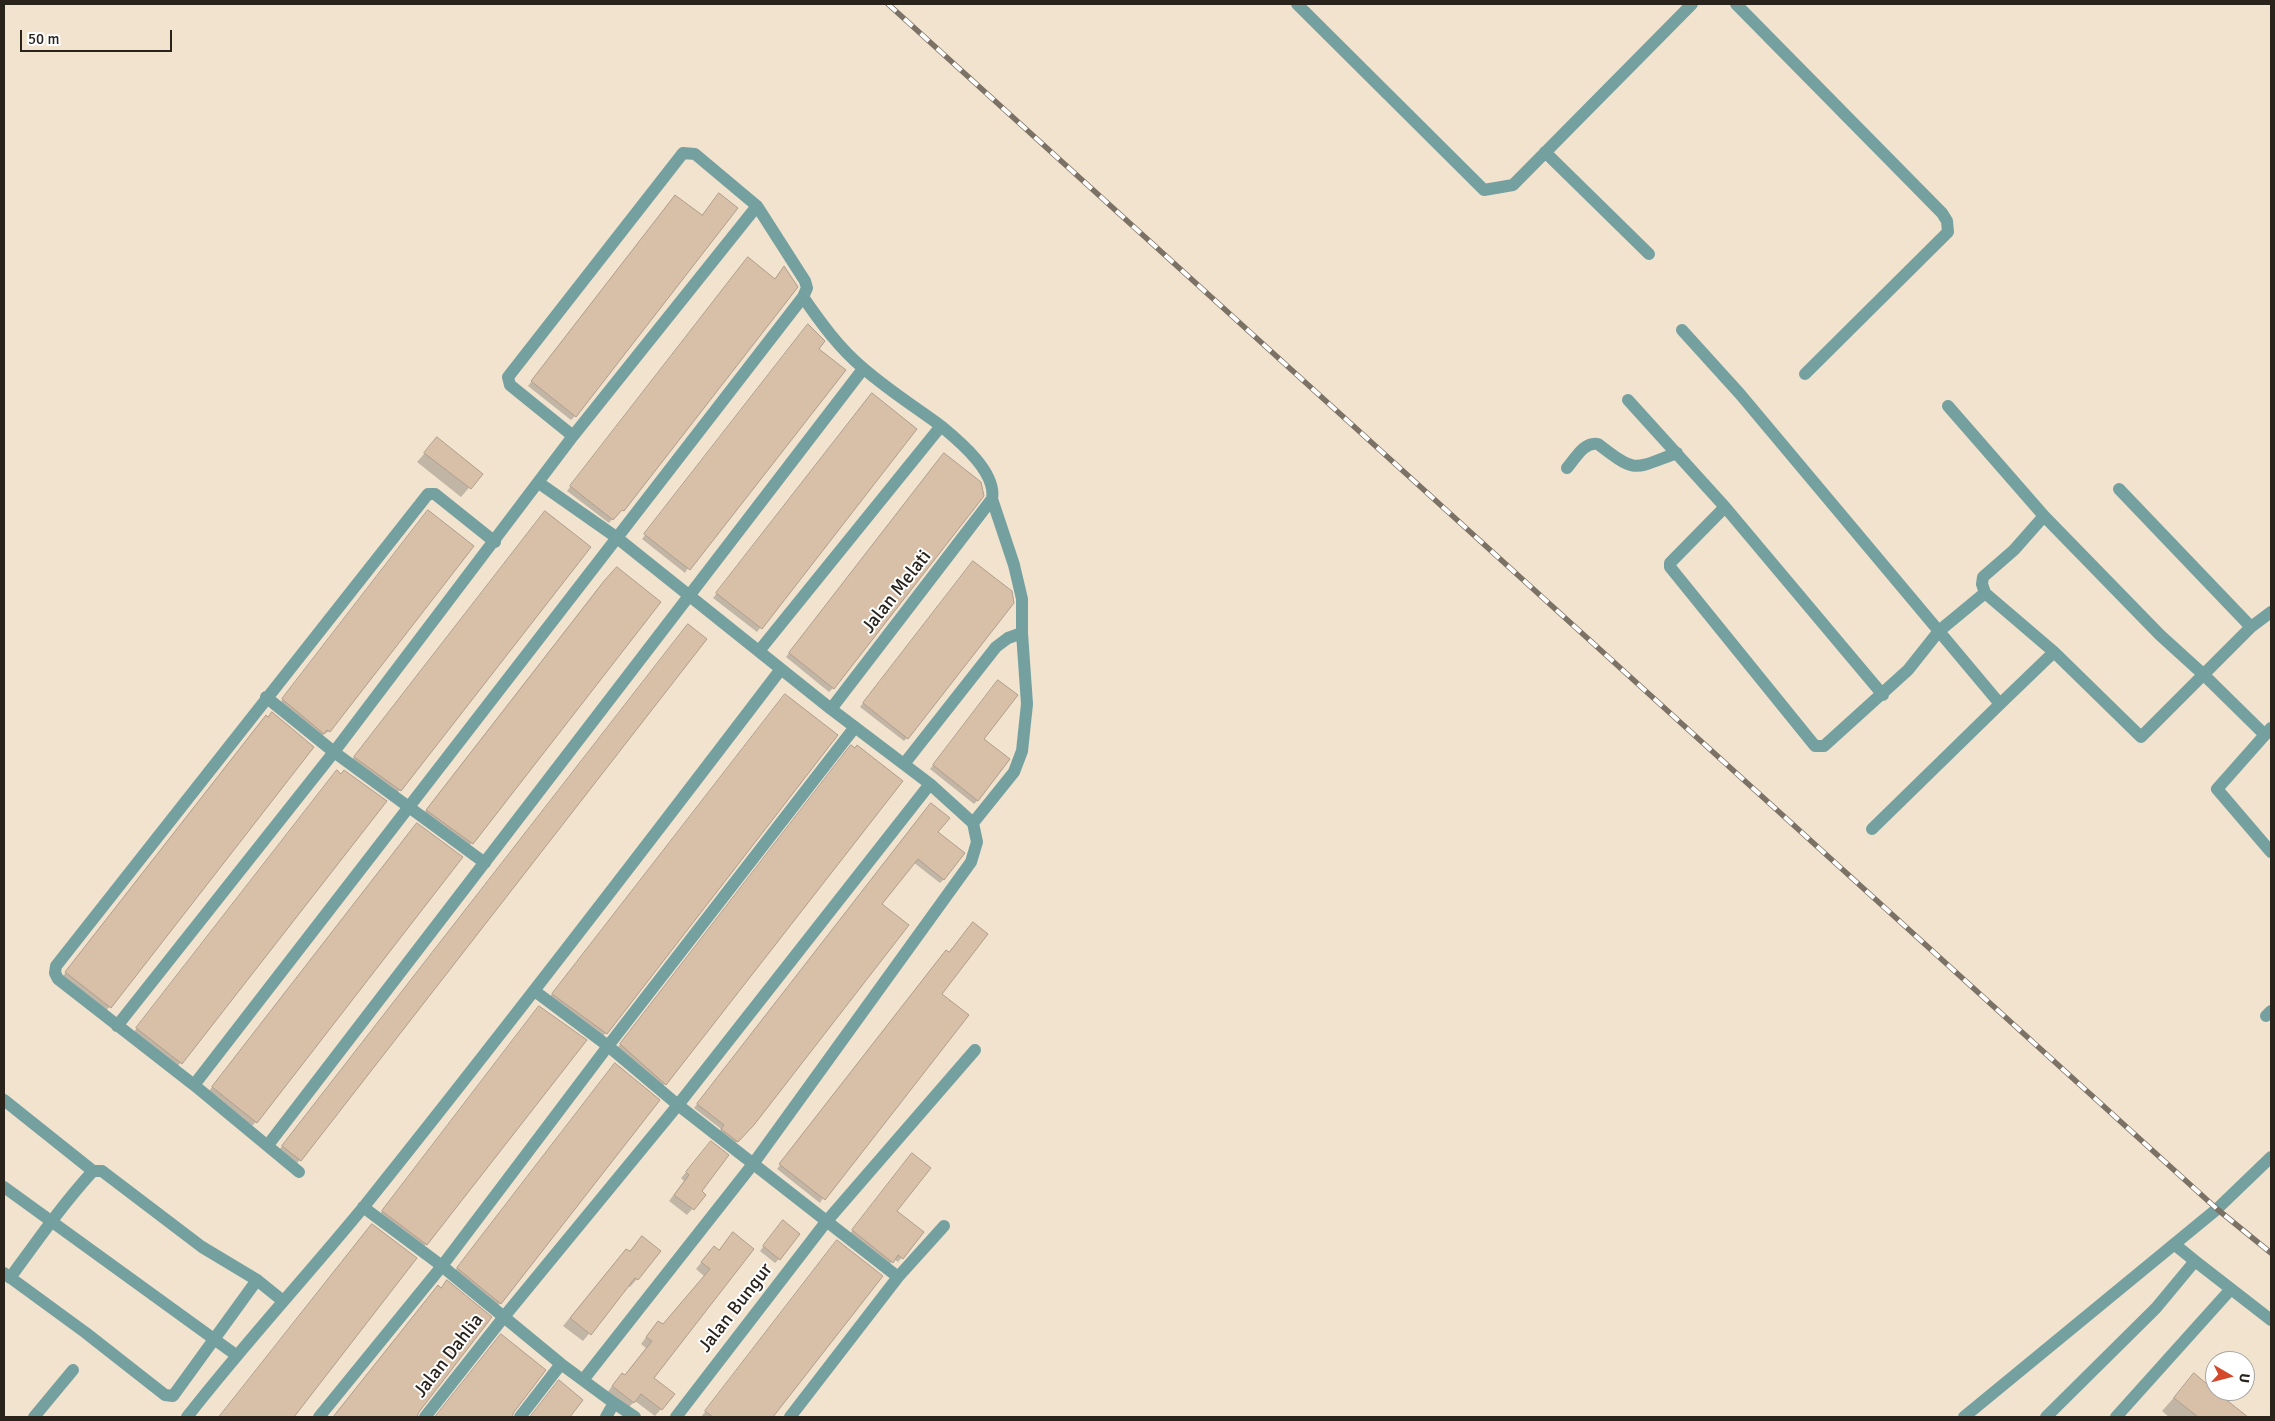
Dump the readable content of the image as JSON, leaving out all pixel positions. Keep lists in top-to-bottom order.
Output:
{
  "streets": {
    "street": ["Jalan Melati", "Jalan Bungur", "Jalan Dahlia"]
  },
  "scale_bar": "50 m",
  "north": "right"
}
